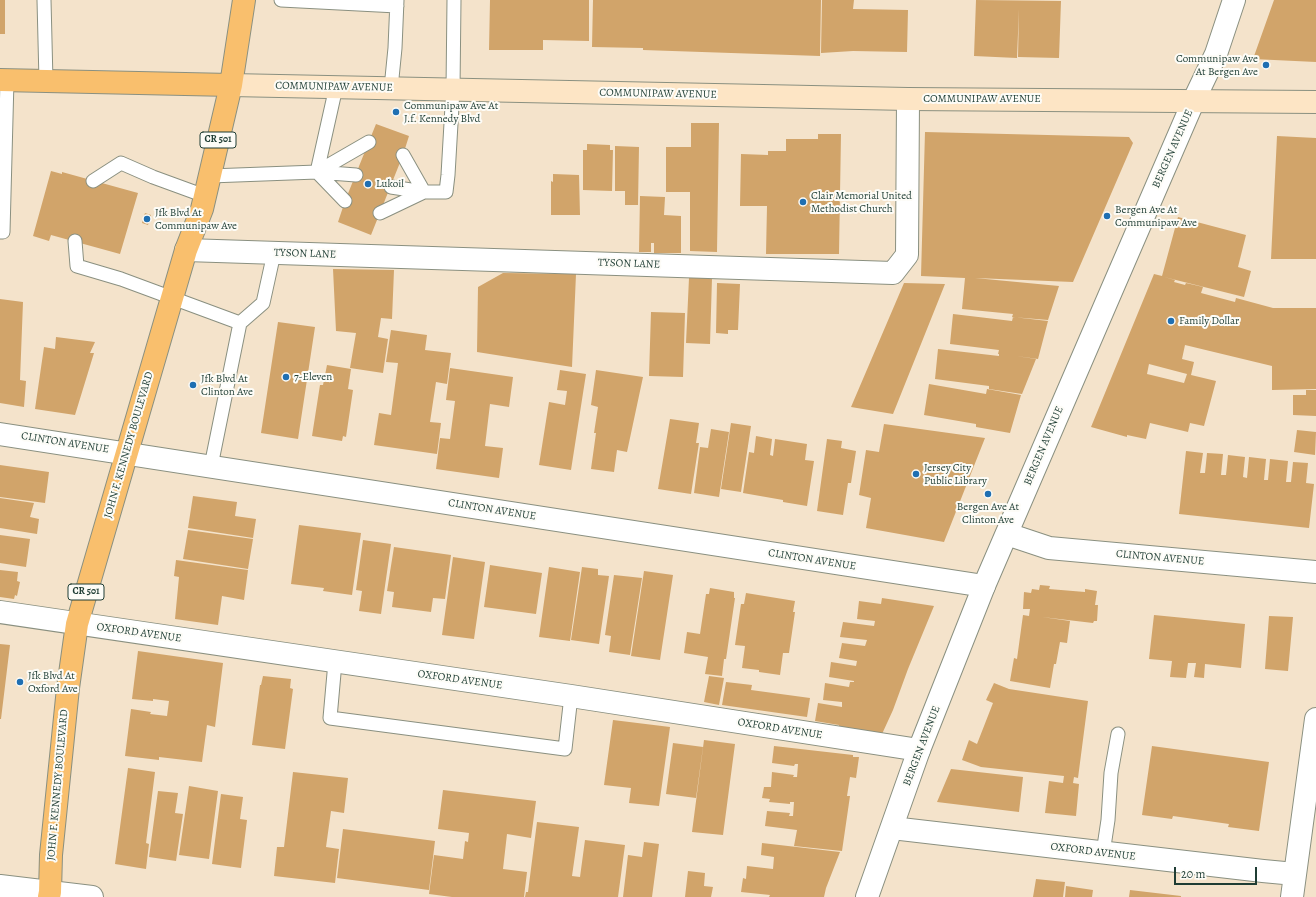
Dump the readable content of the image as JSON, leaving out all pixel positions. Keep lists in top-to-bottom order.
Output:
{
  "streets": {
    "main road": ["COMMUNIPAW AVENUE", "CR 501", "JOHN F. KENNEDY BOULEVARD"],
    "street": [
      "BERGEN AVENUE",
      "TYSON LANE",
      "CLINTON AVENUE",
      "OXFORD AVENUE"
    ]
  },
  "crossings": [
    ["COMMUNIPAW AVENUE", "BERGEN AVENUE"],
    ["COMMUNIPAW AVENUE", "TYSON LANE"],
    ["COMMUNIPAW AVENUE", "JOHN F. KENNEDY BOULEVARD"],
    ["BERGEN AVENUE", "CLINTON AVENUE"],
    ["BERGEN AVENUE", "OXFORD AVENUE"],
    ["TYSON LANE", "JOHN F. KENNEDY BOULEVARD"],
    ["CLINTON AVENUE", "JOHN F. KENNEDY BOULEVARD"],
    ["JOHN F. KENNEDY BOULEVARD", "OXFORD AVENUE"]
  ],
  "places": [
    "Communipaw Ave At Bergen Ave",
    "Communipaw Ave At J.f. Kennedy Blvd",
    "Lukoil",
    "Clair Memorial United Methodist Church",
    "Bergen Ave At Communipaw Ave",
    "Jfk Blvd At Communipaw Ave",
    "Family Dollar",
    "7-Eleven",
    "Jfk Blvd At Clinton Ave",
    "Jersey City Public Library",
    "Bergen Ave At Clinton Ave",
    "Jfk Blvd At Oxford Ave"
  ],
  "scale_bar": "20 m"
}
